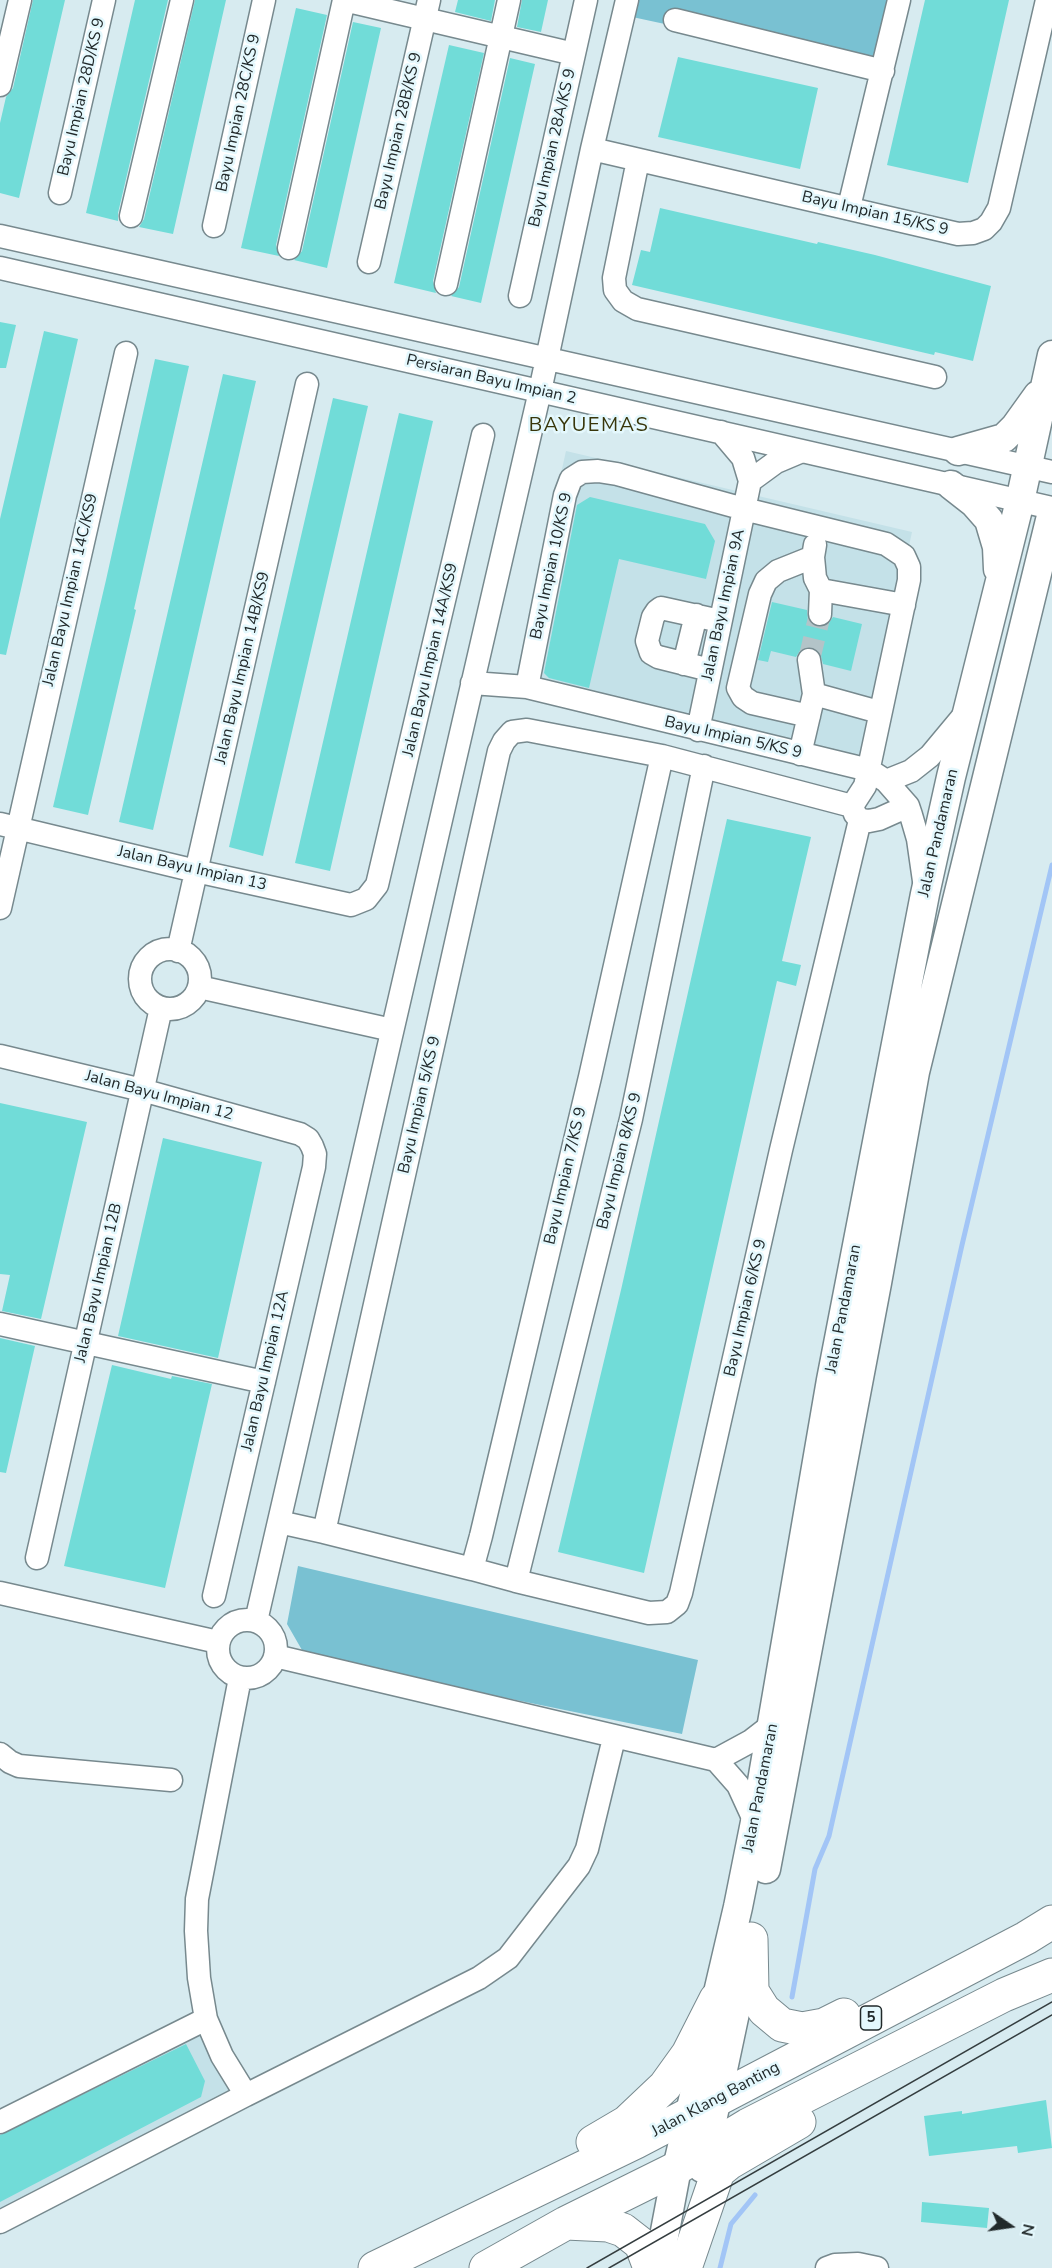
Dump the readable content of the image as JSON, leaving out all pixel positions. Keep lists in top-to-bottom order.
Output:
{
  "streets": {
    "highway": ["5", "Jalan Klang Banting"],
    "main road": ["Jalan Pandamaran"],
    "street": [
      "Bayu Impian 28D/KS 9",
      "Bayu Impian 28C/KS 9",
      "Bayu Impian 28B/KS 9",
      "Bayu Impian 28A/KS 9",
      "Bayu Impian 15/KS 9",
      "Persiaran Bayu Impian 2",
      "Bayu Impian 10/KS 9",
      "Jalan Bayu Impian 14C/KS9",
      "Jalan Bayu Impian 9A",
      "Jalan Bayu Impian 14A/KS9",
      "Jalan Bayu Impian 14B/KS9",
      "Bayu Impian 5/KS 9",
      "Jalan Bayu Impian 13",
      "Jalan Bayu Impian 12",
      "Bayu Impian 8/KS 9",
      "Bayu Impian 7/KS 9",
      "Jalan Bayu Impian 12B",
      "Bayu Impian 6/KS 9",
      "Jalan Bayu Impian 12A"
    ]
  },
  "crossings": [
    ["Persiaran Bayu Impian 2", "Jalan Pandamaran"],
    ["Bayu Impian 10/KS 9", "Jalan Bayu Impian 9A"],
    ["Bayu Impian 10/KS 9", "Bayu Impian 5/KS 9"],
    ["Bayu Impian 10/KS 9", "Bayu Impian 6/KS 9"],
    ["Jalan Bayu Impian 14C/KS9", "Jalan Bayu Impian 13"],
    ["Jalan Bayu Impian 9A", "Bayu Impian 5/KS 9"],
    ["Jalan Bayu Impian 14A/KS9", "Jalan Bayu Impian 13"],
    ["Jalan Bayu Impian 14B/KS9", "Jalan Bayu Impian 13"],
    ["Jalan Bayu Impian 14B/KS9", "Jalan Bayu Impian 12B"],
    ["Bayu Impian 5/KS 9", "Bayu Impian 7/KS 9"],
    ["Bayu Impian 5/KS 9", "Bayu Impian 6/KS 9"],
    ["Jalan Pandamaran", "5"],
    ["Jalan Pandamaran", "Jalan Klang Banting"],
    ["Jalan Bayu Impian 12", "Jalan Bayu Impian 12B"],
    ["Jalan Bayu Impian 12", "Jalan Bayu Impian 12A"],
    ["Bayu Impian 8/KS 9", "Bayu Impian 6/KS 9"],
    ["Bayu Impian 7/KS 9", "Bayu Impian 6/KS 9"]
  ],
  "districts": ["BAYUEMAS"],
  "north": "right"
}
